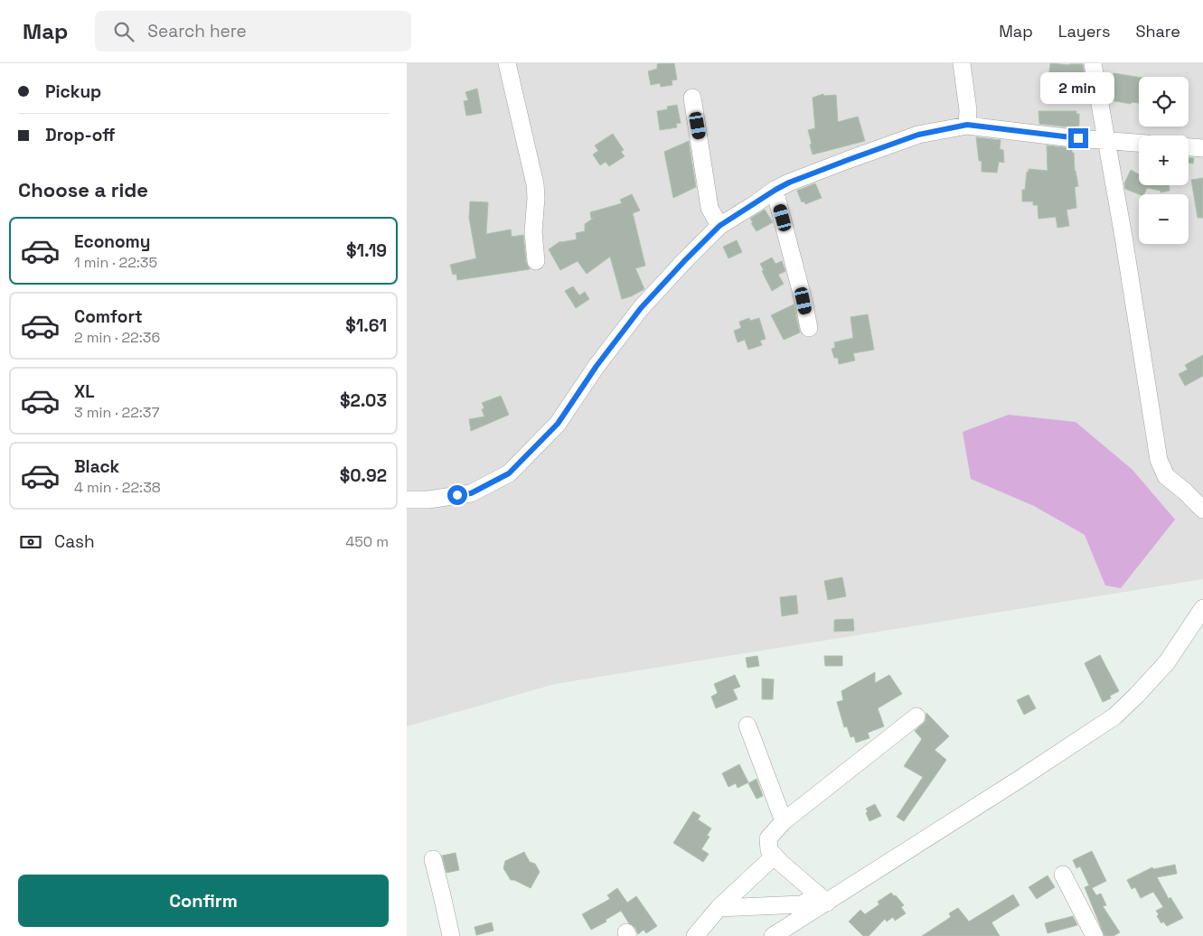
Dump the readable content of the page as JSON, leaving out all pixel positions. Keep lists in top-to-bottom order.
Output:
{
  "page": {
    "header": "Map",
    "search": "Search here",
    "nav": ["Map", "Layers", "Share"],
    "banner": ["Pickup", "Drop-off"],
    "bubble": "2 min",
    "map_buttons": ["+", "−"],
    "heading": "Choose a ride",
    "list": [
      {
        "name": "Economy",
        "note": "1 min · 22:35",
        "value": "$1.19"
      },
      {
        "name": "Comfort",
        "note": "2 min · 22:36",
        "value": "$1.61"
      },
      {
        "name": "XL",
        "note": "3 min · 22:37",
        "value": "$2.03"
      },
      {
        "name": "Black",
        "note": "4 min · 22:38",
        "value": "$0.92"
      }
    ],
    "pay": ["Cash", "450 m"],
    "buttons": "Confirm"
  }
}
